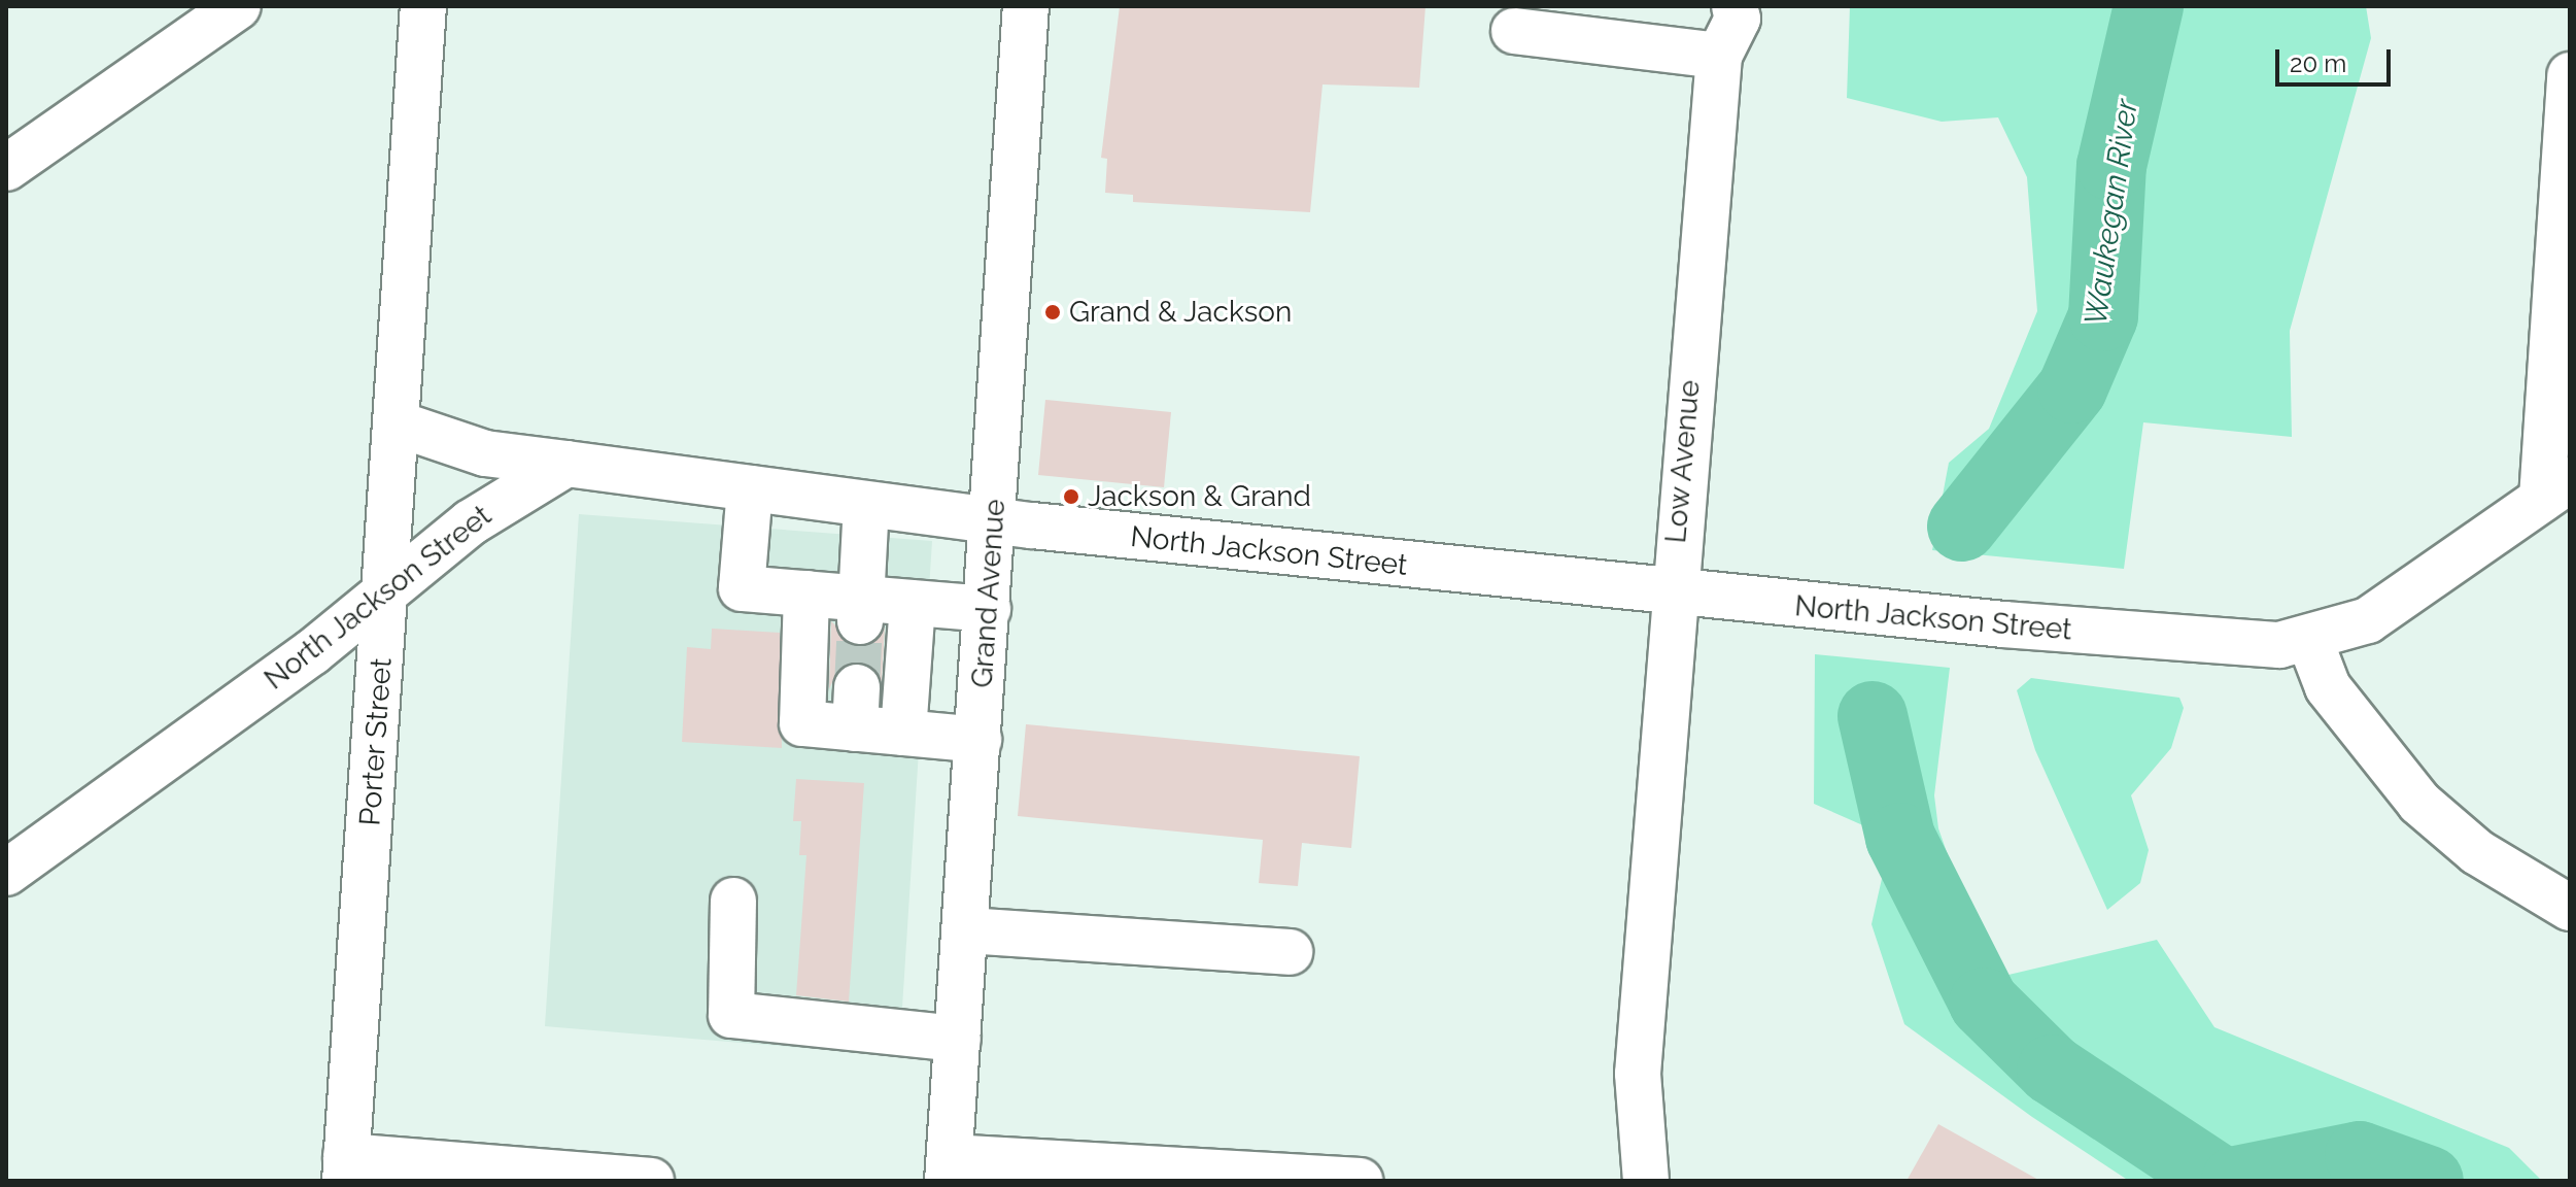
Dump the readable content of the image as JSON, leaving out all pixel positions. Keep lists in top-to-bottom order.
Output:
{
  "streets": {
    "street": [
      "Low Avenue",
      "North Jackson Street",
      "Grand Avenue",
      "Porter Street"
    ]
  },
  "crossings": [
    ["Low Avenue", "North Jackson Street"],
    ["North Jackson Street", "Grand Avenue"],
    ["North Jackson Street", "Porter Street"]
  ],
  "water": ["Waukegan River"],
  "places": ["Grand & Jackson", "Jackson & Grand"],
  "scale_bar": "20 m"
}
